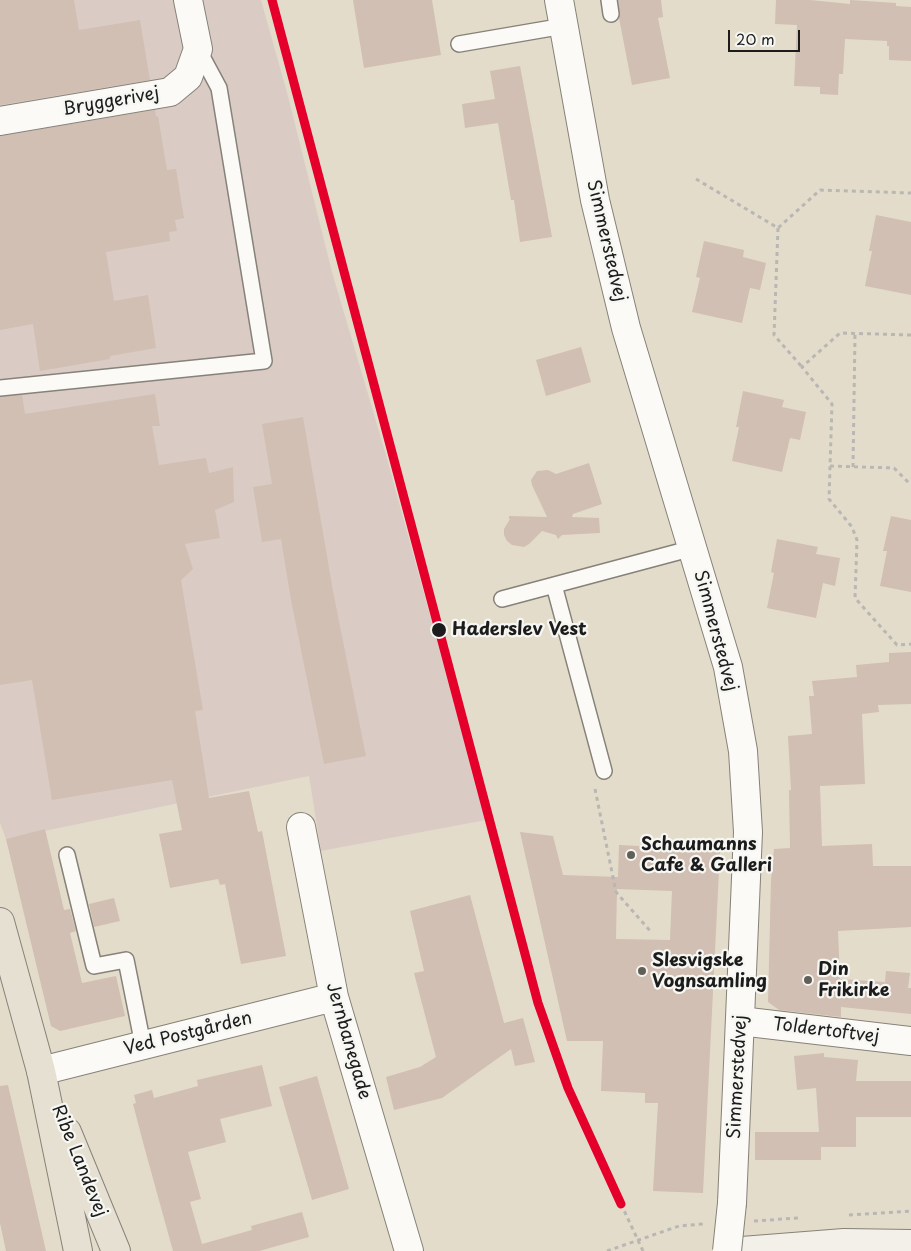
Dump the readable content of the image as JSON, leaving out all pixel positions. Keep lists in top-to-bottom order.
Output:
{
  "streets": {
    "main road": ["Ribe Landevej"],
    "street": [
      "Bryggerivej",
      "Simmerstedvej",
      "Toldertoftvej",
      "Ved Postgården",
      "Jernbanegade"
    ]
  },
  "crossings": [
    ["Simmerstedvej", "Toldertoftvej"],
    ["Ved Postgården", "Jernbanegade"],
    ["Ved Postgården", "Ribe Landevej"]
  ],
  "places": [
    "Haderslev Vest",
    "Schaumanns Cafe & Galleri",
    "Slesvigske Vognsamling",
    "Din Frikirke"
  ],
  "scale_bar": "20 m"
}
